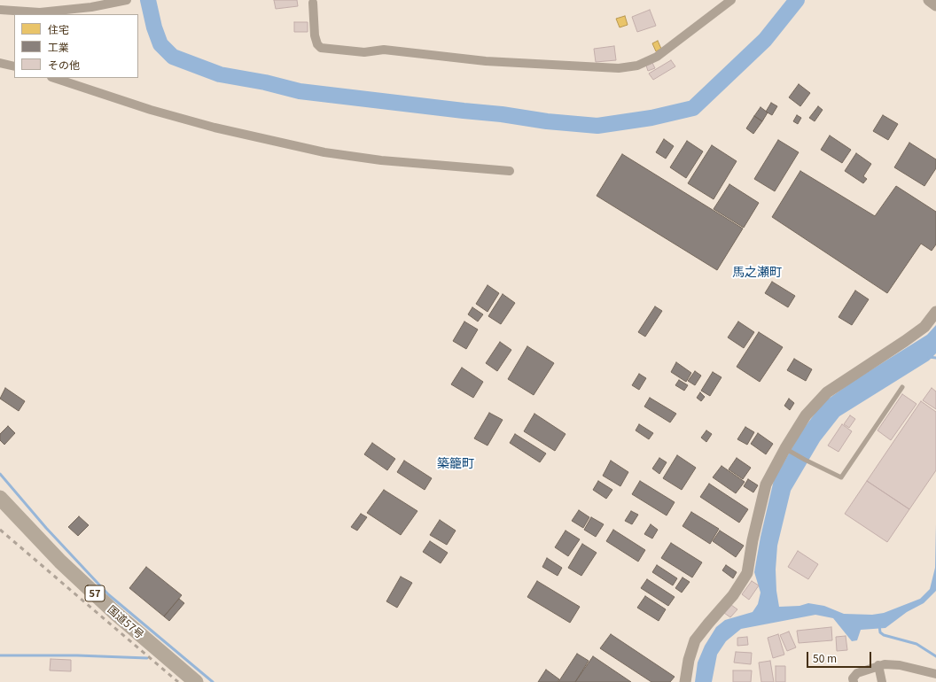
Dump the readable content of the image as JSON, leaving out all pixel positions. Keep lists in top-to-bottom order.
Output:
{
  "streets": {
    "highway": ["57", "国道57号"]
  },
  "districts": ["馬之瀬町", "築籠町"],
  "legend": ["住宅", "工業", "その他"],
  "scale_bar": "50 m"
}
